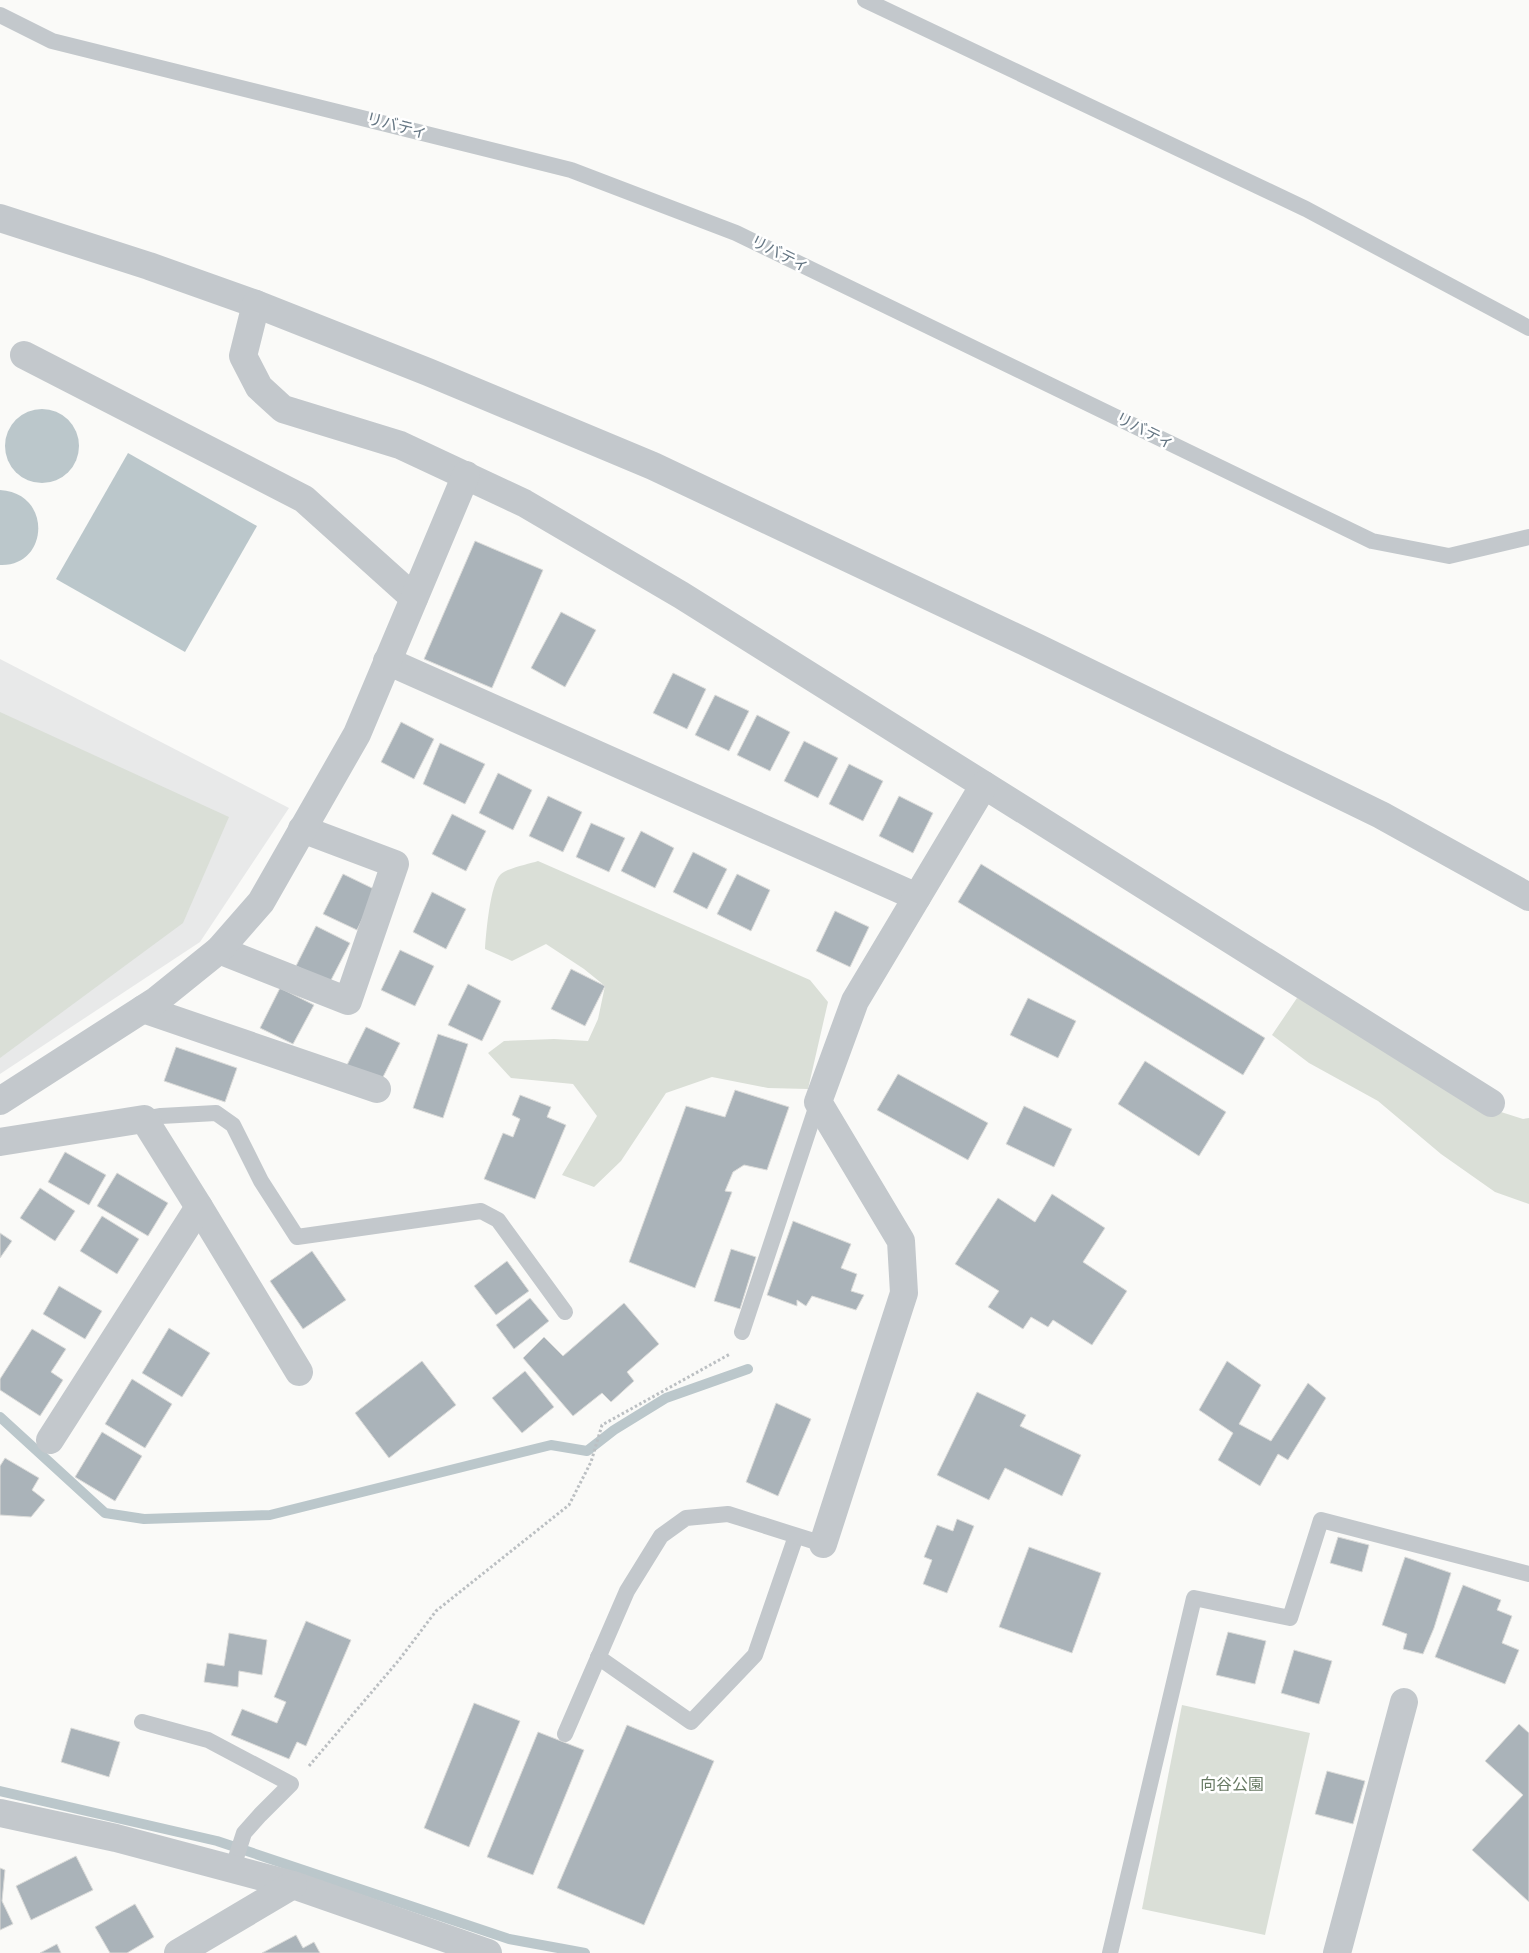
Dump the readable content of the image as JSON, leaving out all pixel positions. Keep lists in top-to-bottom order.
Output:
{
  "streets": {
    "lane": ["リバティ"]
  },
  "parks": ["向谷公園"]
}
